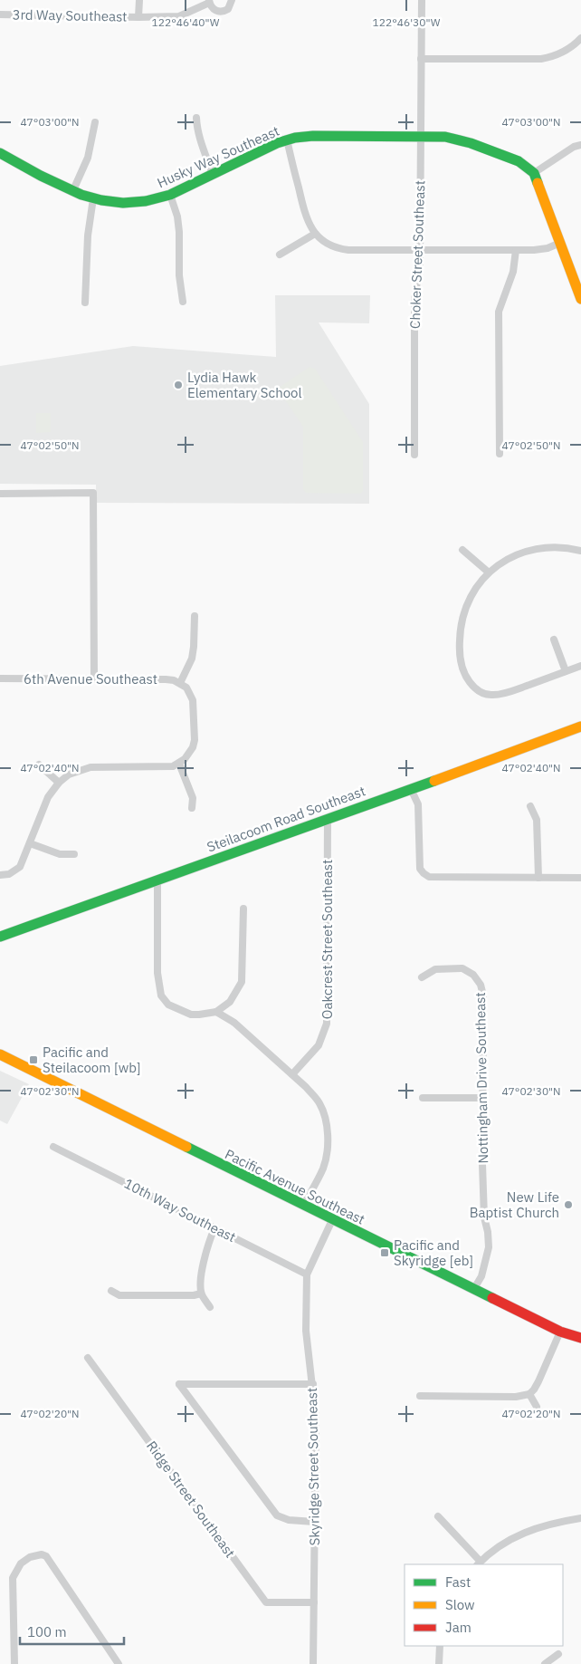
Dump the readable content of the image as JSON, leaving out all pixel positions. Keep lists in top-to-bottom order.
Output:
{
  "streets": {
    "street": [
      "3rd Way Southeast",
      "Husky Way Southeast",
      "Choker Street Southeast",
      "6th Avenue Southeast",
      "Steilacoom Road Southeast",
      "Oakcrest Street Southeast",
      "Nottingham Drive Southeast",
      "Pacific Avenue Southeast",
      "10th Way Southeast",
      "Skyridge Street Southeast",
      "Ridge Street Southeast"
    ]
  },
  "crossings": [
    ["Husky Way Southeast", "Choker Street Southeast"],
    ["Steilacoom Road Southeast", "Oakcrest Street Southeast"],
    ["Nottingham Drive Southeast", "Pacific Avenue Southeast"],
    ["Pacific Avenue Southeast", "Skyridge Street Southeast"],
    ["10th Way Southeast", "Skyridge Street Southeast"],
    ["Skyridge Street Southeast", "Ridge Street Southeast"]
  ],
  "places": {
    "other": ["Lydia Hawk Elementary School", "New Life Baptist Church"],
    "transit": ["Pacific and Steilacoom [wb]", "Pacific and Skyridge [eb]"]
  },
  "legend": ["Fast", "Slow", "Jam"],
  "scale_bar": "100 m",
  "coordinates": [
    "122°46'40\"W",
    "122°46'30\"W",
    "47°03'00\"N",
    "47°02'50\"N",
    "47°02'40\"N",
    "47°02'30\"N",
    "47°02'20\"N"
  ]
}
